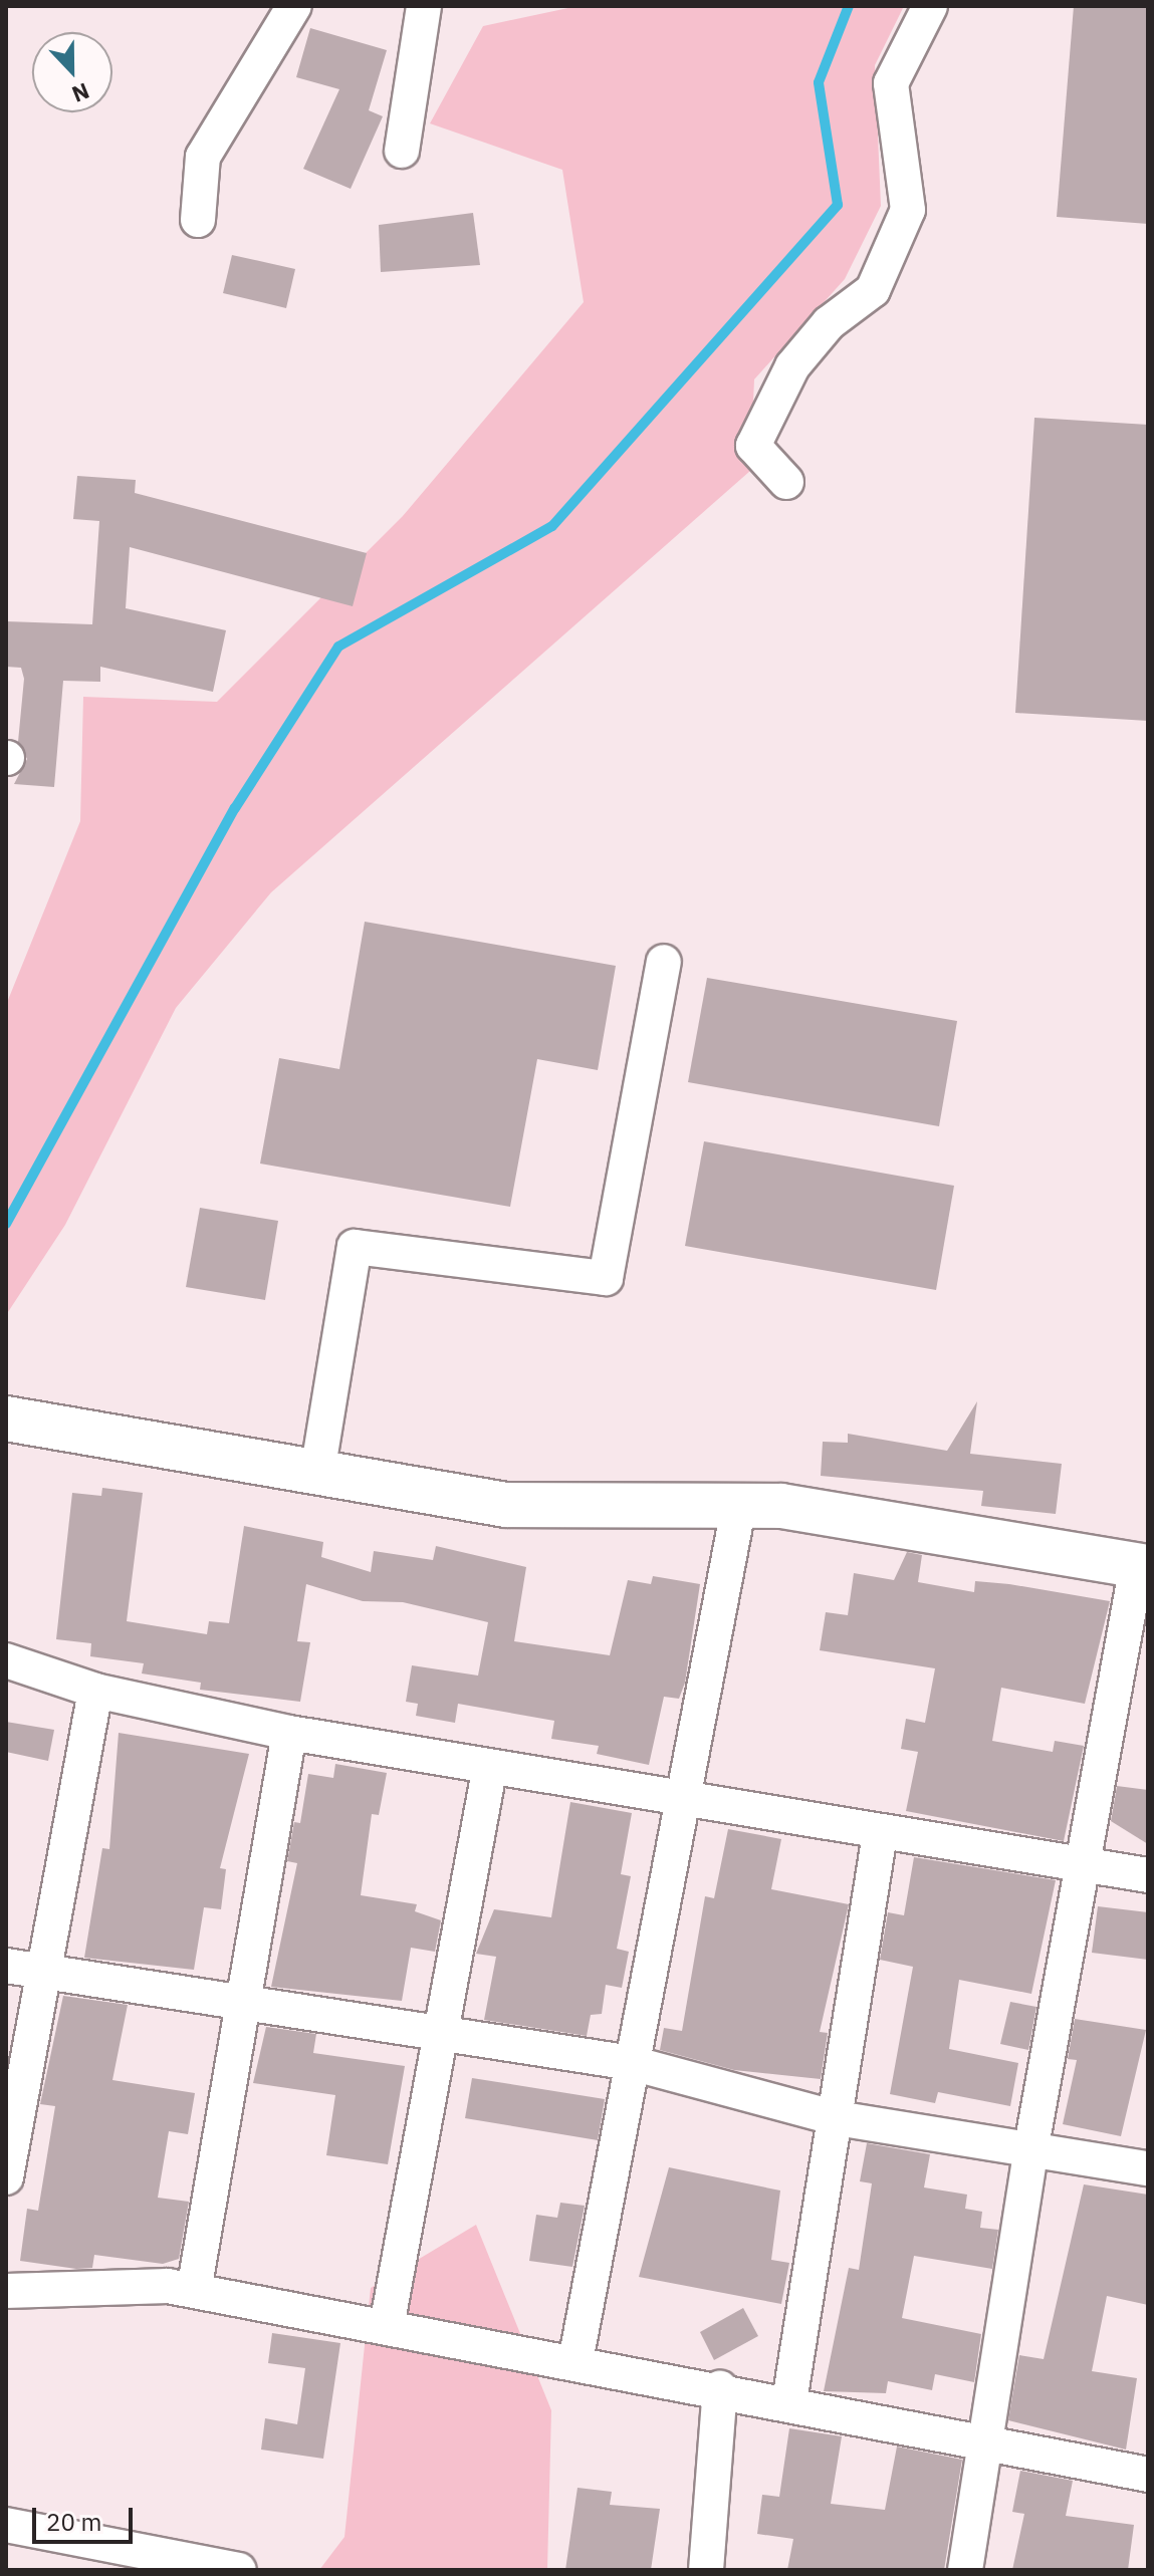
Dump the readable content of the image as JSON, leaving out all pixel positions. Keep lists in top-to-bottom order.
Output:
{
  "scale_bar": "20 m",
  "north": "bottom"
}
